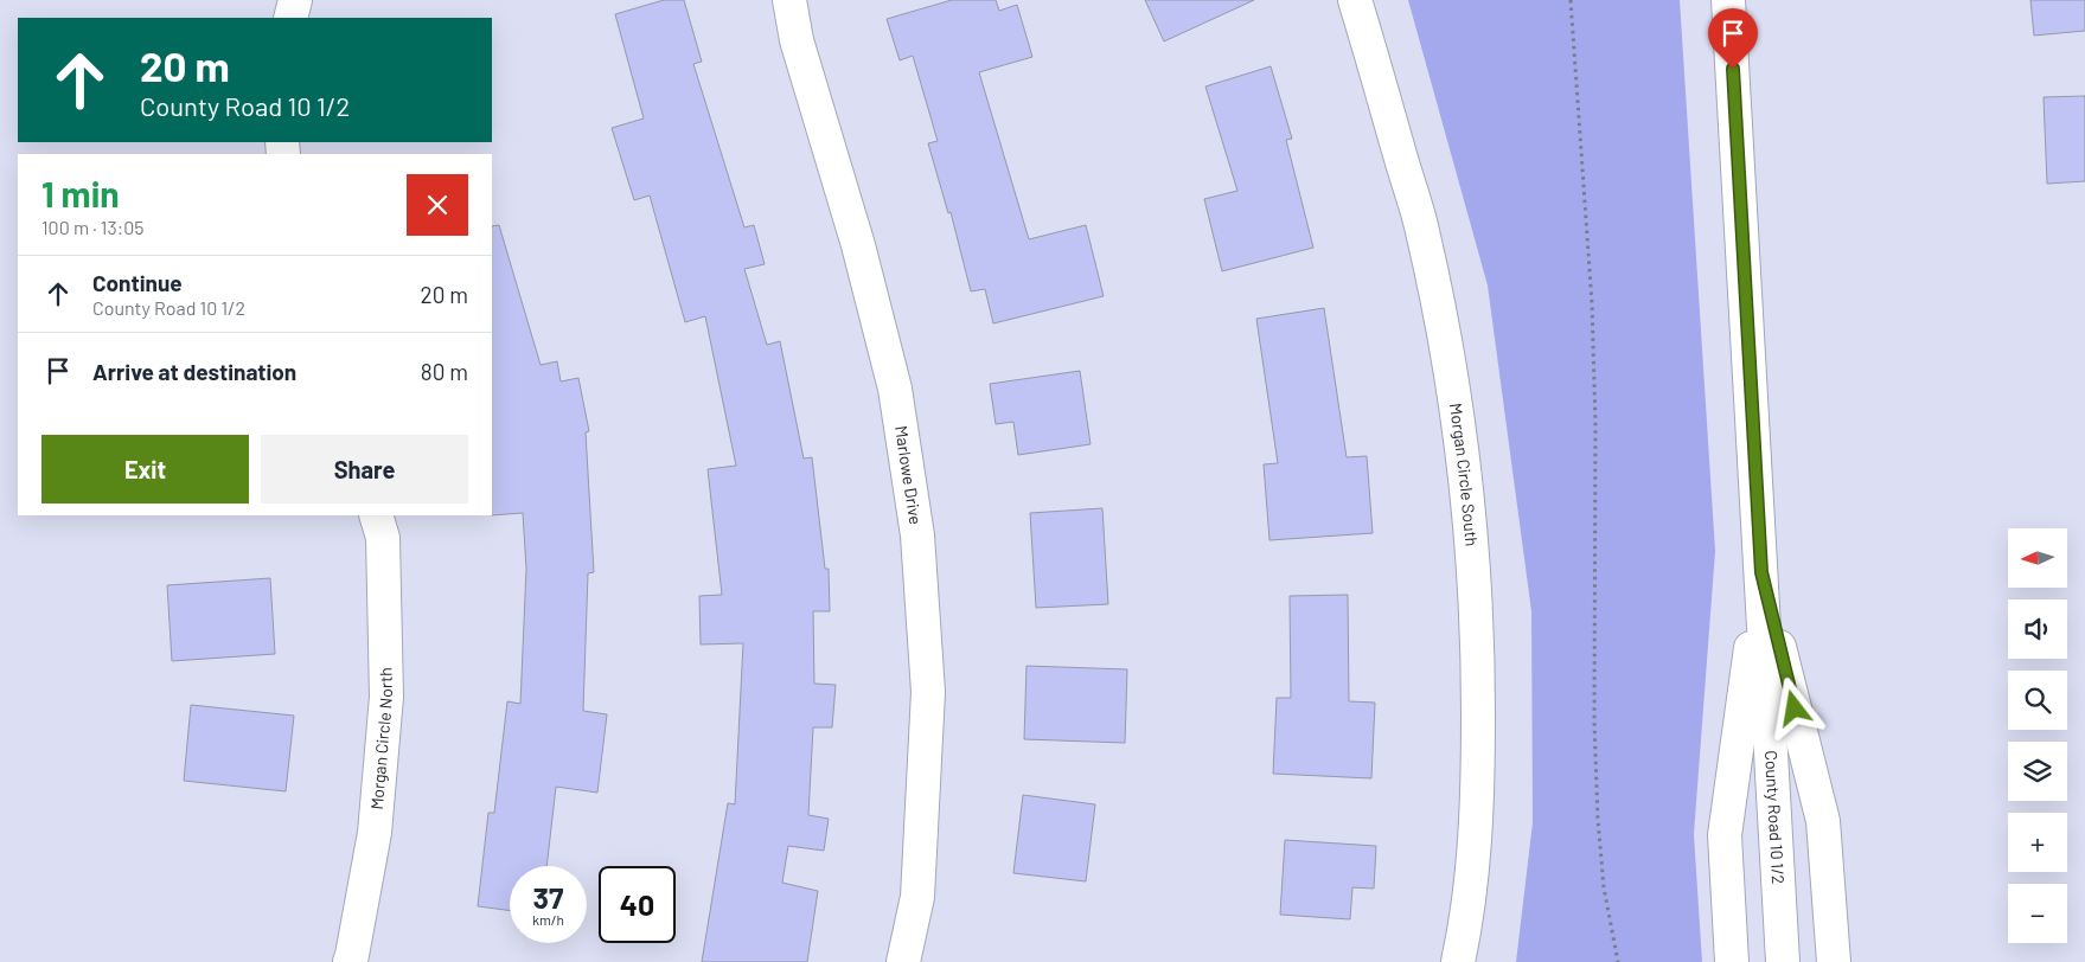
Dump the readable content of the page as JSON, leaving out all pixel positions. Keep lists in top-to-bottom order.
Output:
{
  "streets": {
    "street": [
      "Marlowe Drive",
      "Morgan Circle South",
      "Morgan Circle North",
      "County Road 10 1/2"
    ]
  },
  "north": "left",
  "page": {
    "turn": ["20 m", "County Road 10 1/2"],
    "heading": ["1 min", "100 m · 13:05"],
    "list": [
      {
        "name": "Continue",
        "note": "County Road 10 1/2",
        "value": "20 m"
      },
      {
        "name": "Arrive at destination",
        "value": "80 m"
      }
    ],
    "buttons": ["Exit", "Share"],
    "map_buttons": ["+", "−"],
    "speed": "37 km/h",
    "limit": "40"
  }
}
